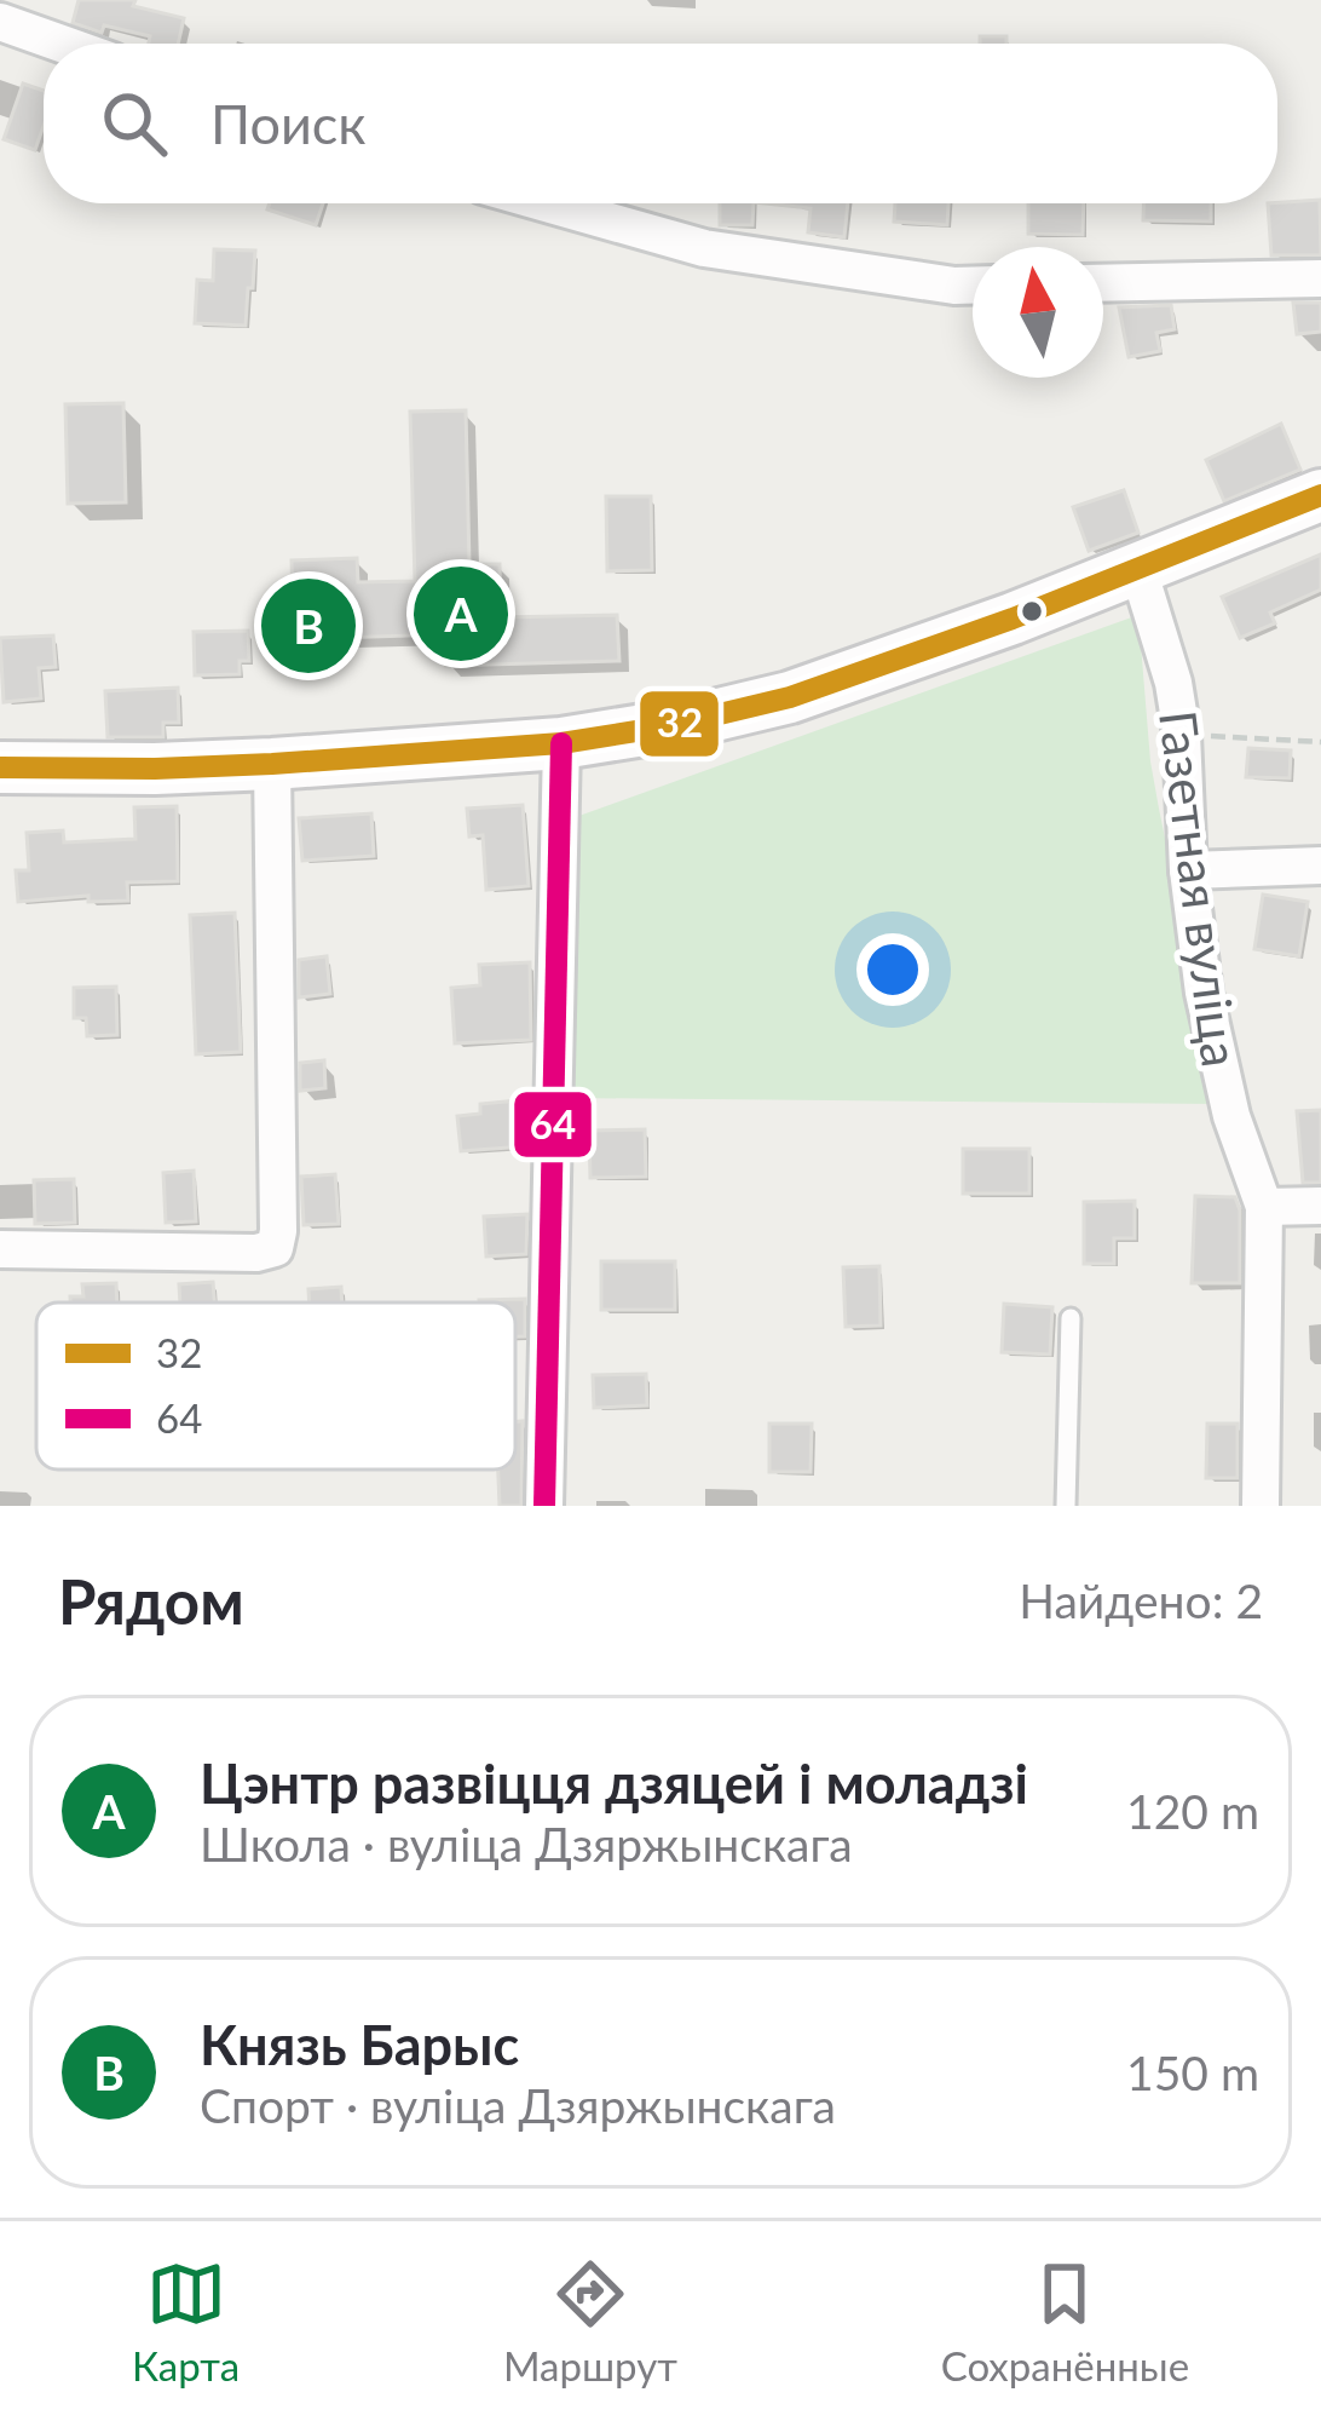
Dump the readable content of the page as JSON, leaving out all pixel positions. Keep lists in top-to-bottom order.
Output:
{
  "streets": {
    "street": ["Газетная вуліца"]
  },
  "lines": ["transit line 32", "transit line 64"],
  "legend": ["32", "64"],
  "north": "top",
  "page": {
    "search": "Поиск",
    "pins": ["A", "B"],
    "heading": ["Рядом", "Найдено: 2"],
    "list": [
      {
        "mark": "A",
        "name": "Цэнтр развіцця дзяцей і моладзі",
        "note": "Школа · вуліца Дзяржынскага",
        "value": "120 m"
      },
      {
        "mark": "B",
        "name": "Князь Барыс",
        "note": "Спорт · вуліца Дзяржынскага",
        "value": "150 m"
      }
    ],
    "nav": ["Карта", "Маршрут", "Сохранённые"]
  }
}
